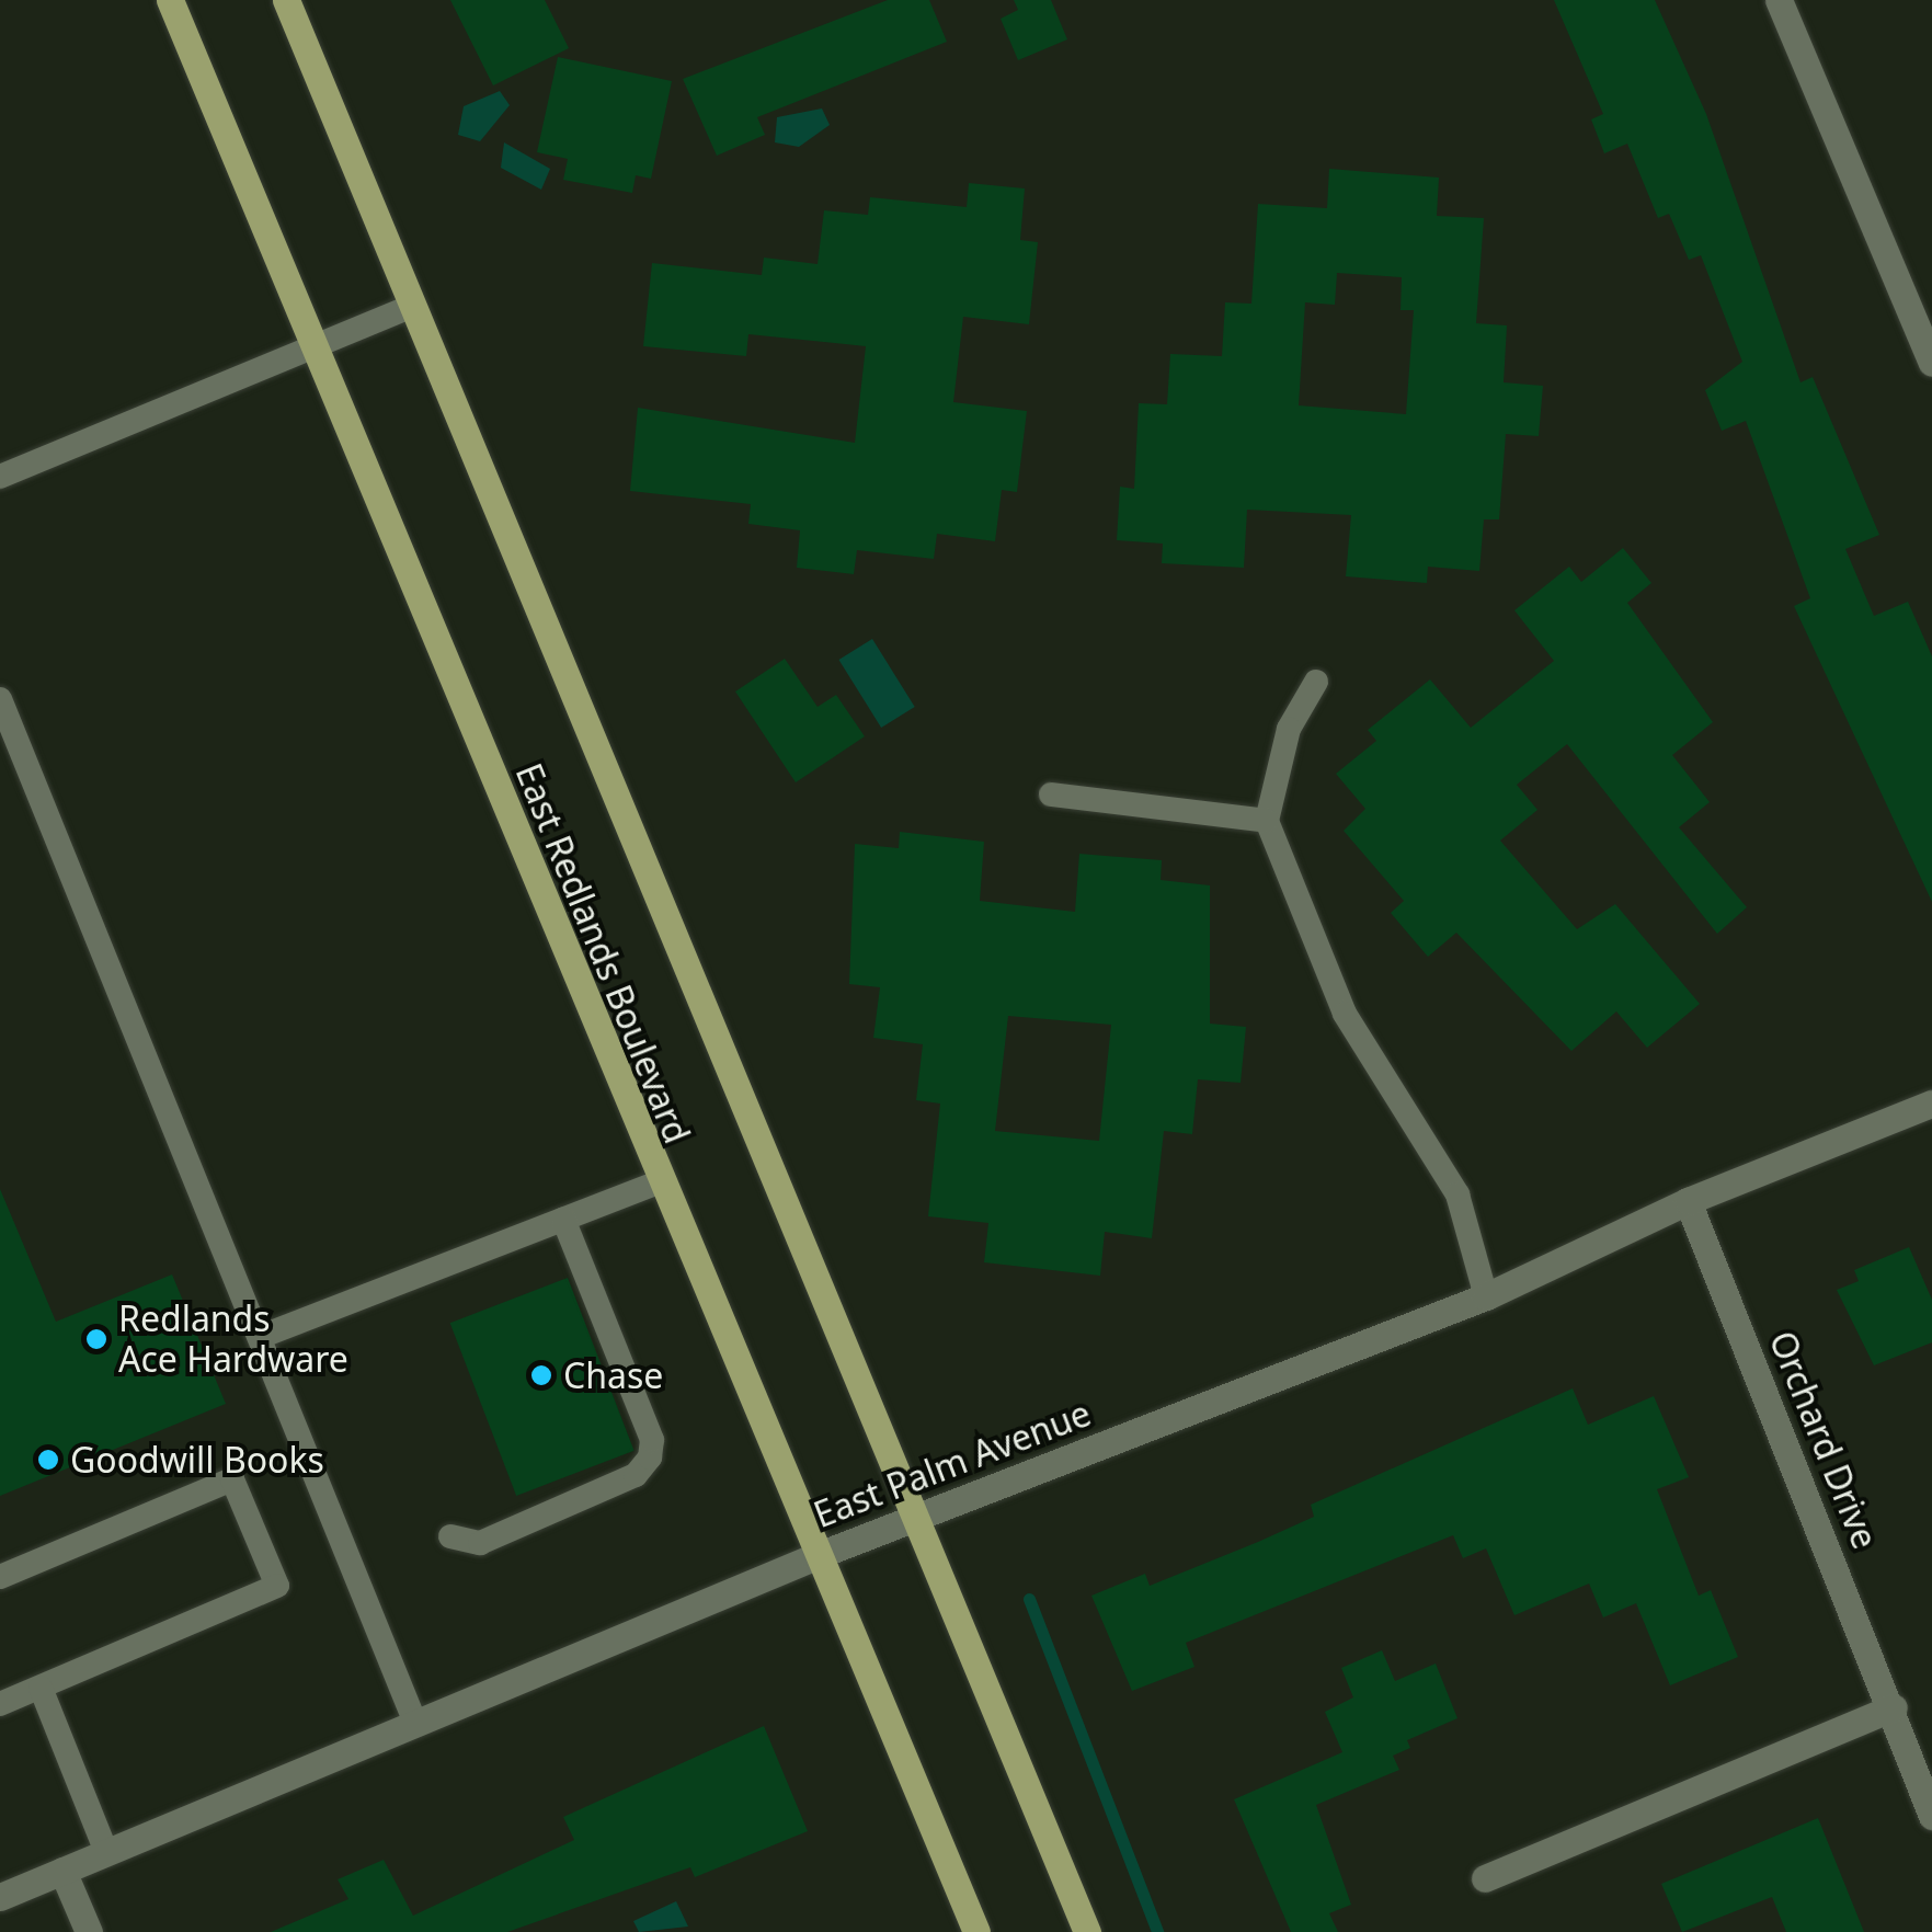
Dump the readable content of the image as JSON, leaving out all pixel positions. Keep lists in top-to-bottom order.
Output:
{
  "streets": {
    "main road": ["East Redlands Boulevard"],
    "street": ["Orchard Drive", "East Palm Avenue"]
  },
  "crossings": [
    ["East Redlands Boulevard", "East Palm Avenue"],
    ["Orchard Drive", "East Palm Avenue"]
  ],
  "places": ["Redlands Ace Hardware", "Chase", "Goodwill Books"]
}
